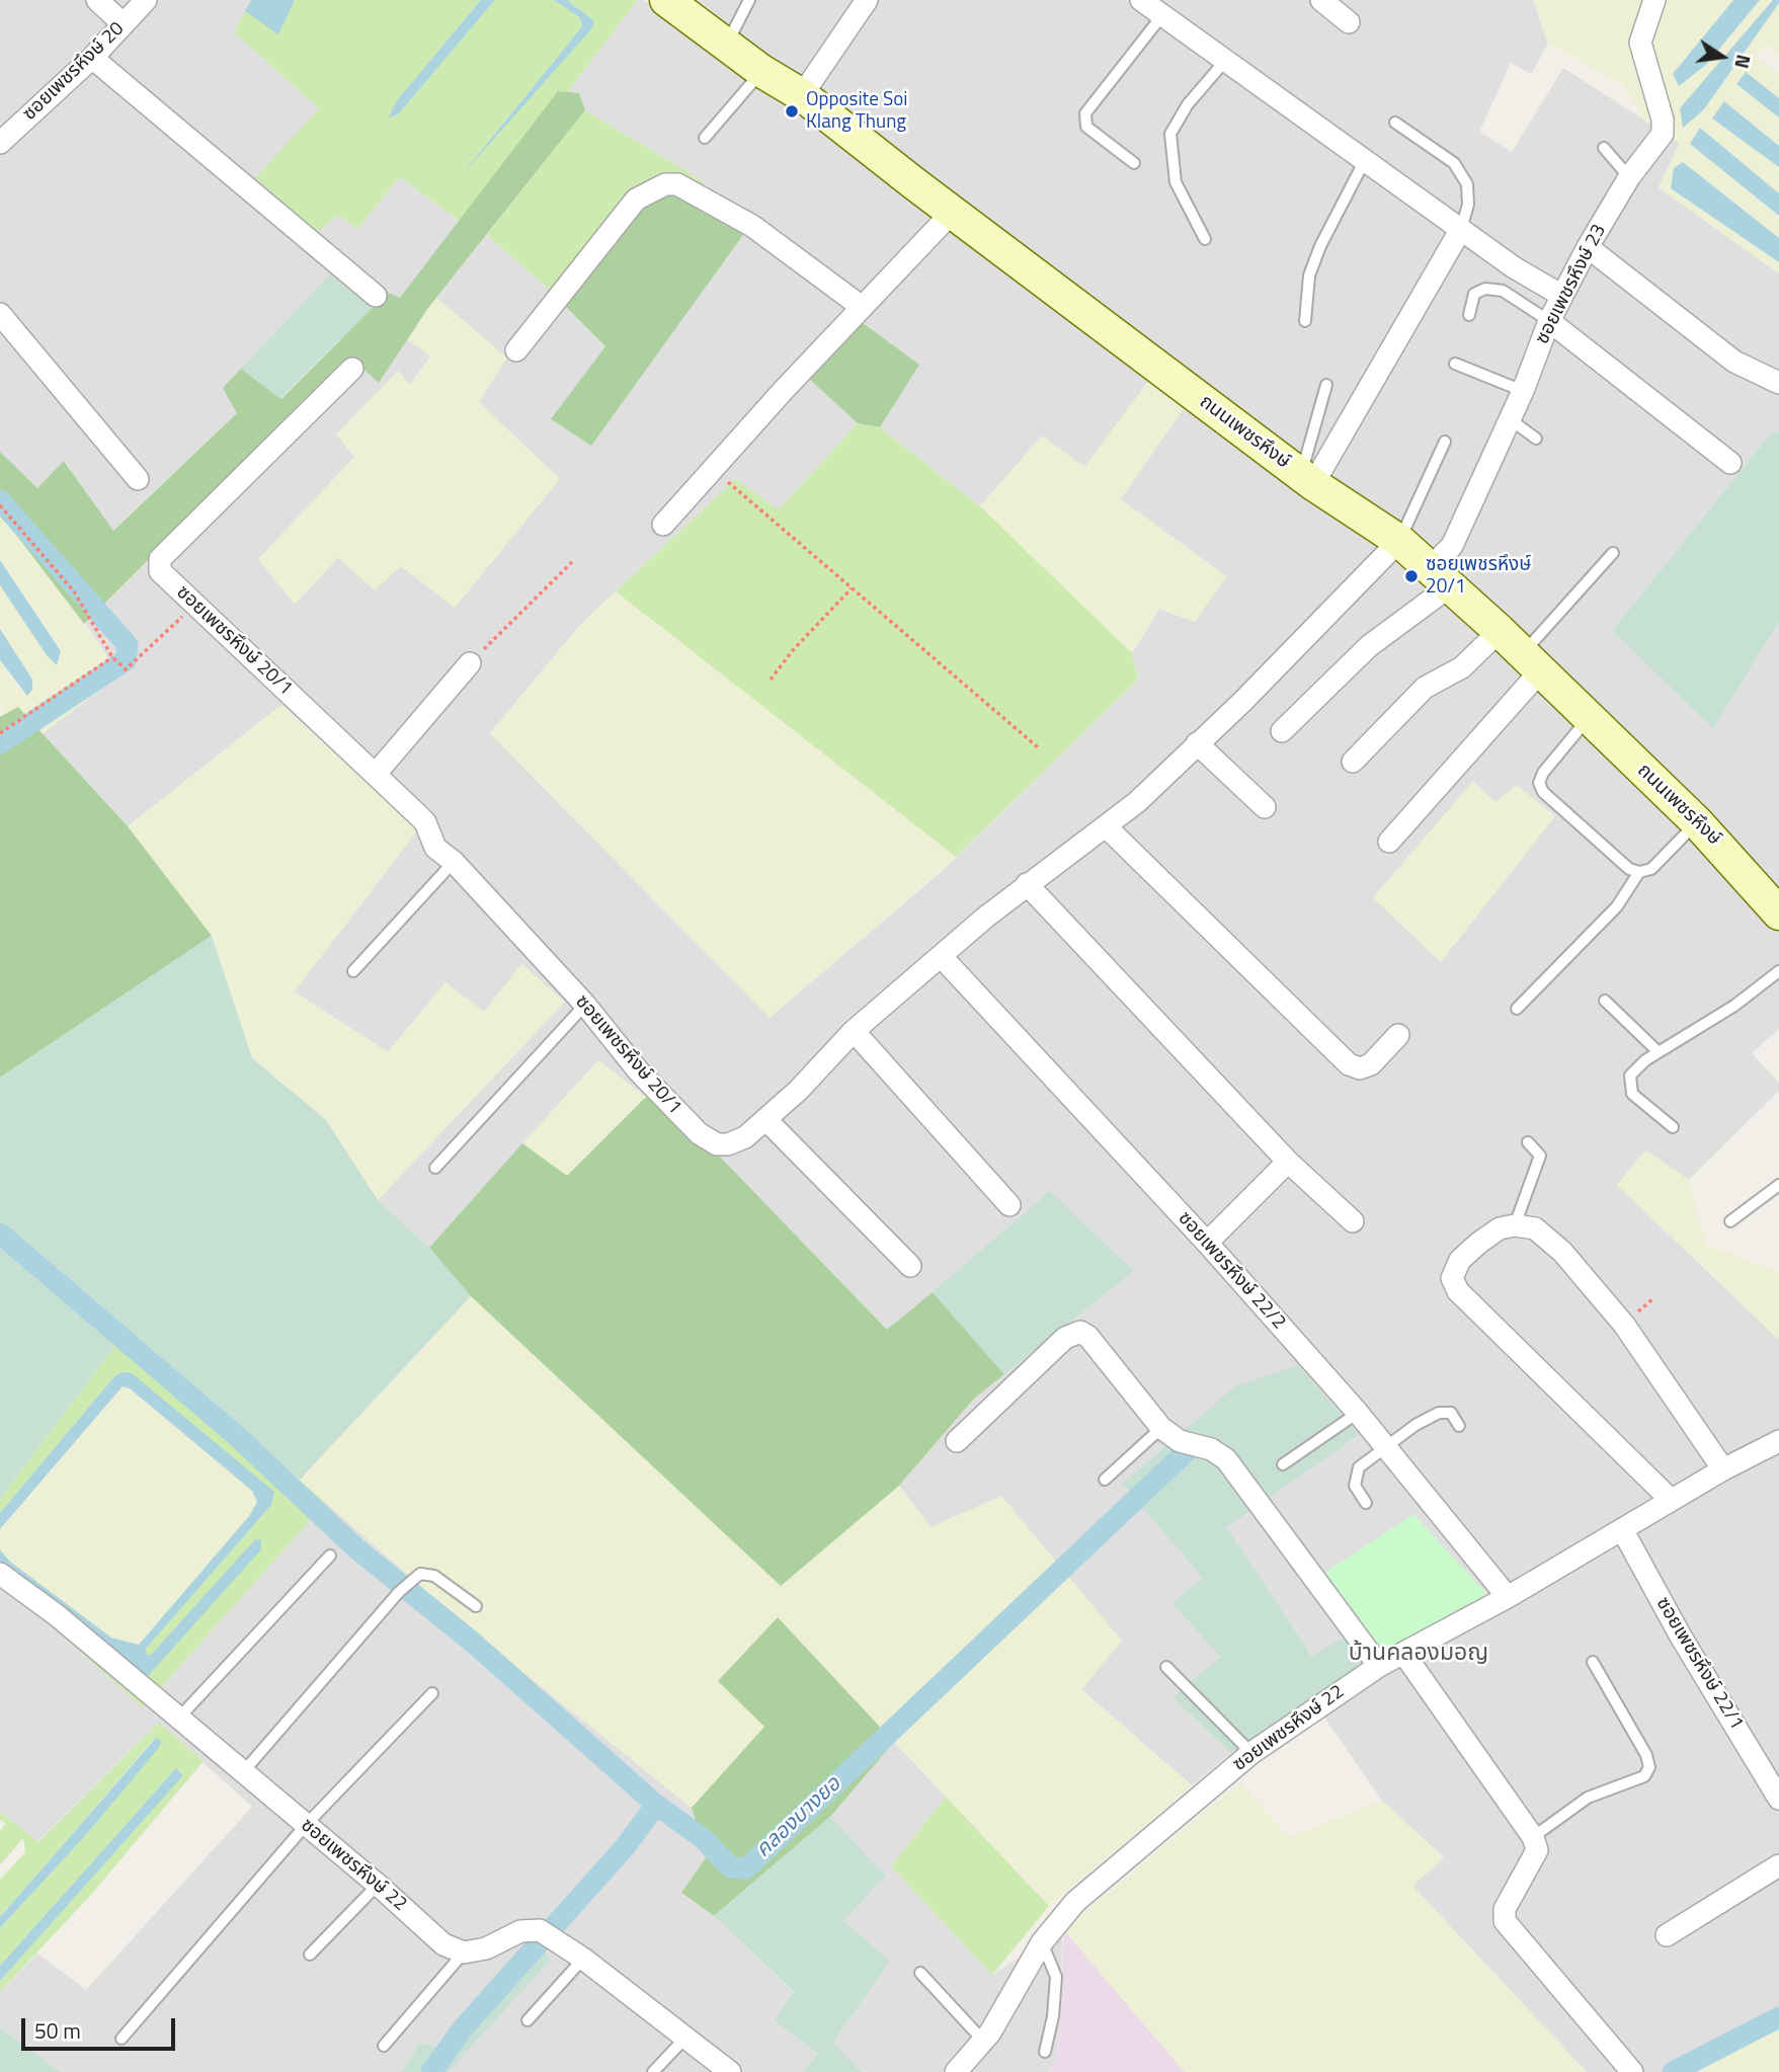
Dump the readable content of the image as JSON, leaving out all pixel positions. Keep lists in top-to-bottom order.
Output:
{
  "streets": {
    "main road": ["ถนนเพชรหึงษ์"],
    "street": [
      "ซอยเพชรหึงษ์ 20",
      "ซอยเพชรหึงษ์ 23",
      "ซอยเพชรหึงษ์ 20/1",
      "ซอยเพชรหึงษ์ 22/2",
      "ซอยเพชรหึงษ์ 22/1",
      "ซอยเพชรหึงษ์ 22"
    ]
  },
  "crossings": [
    ["ซอยเพชรหึงษ์ 23", "ถนนเพชรหึงษ์"],
    ["ถนนเพชรหึงษ์", "ซอยเพชรหึงษ์ 20/1"],
    ["ซอยเพชรหึงษ์ 20/1", "ซอยเพชรหึงษ์ 22/2"],
    ["ซอยเพชรหึงษ์ 22/2", "ซอยเพชรหึงษ์ 22"],
    ["ซอยเพชรหึงษ์ 22/1", "ซอยเพชรหึงษ์ 22"]
  ],
  "districts": ["บ้านคลองมอญ"],
  "water": ["คลองบางยอ"],
  "places": ["Opposite Soi Klang Thung", "ซอยเพชรหึงษ์ 20/1"],
  "scale_bar": "50 m",
  "north": "right"
}
